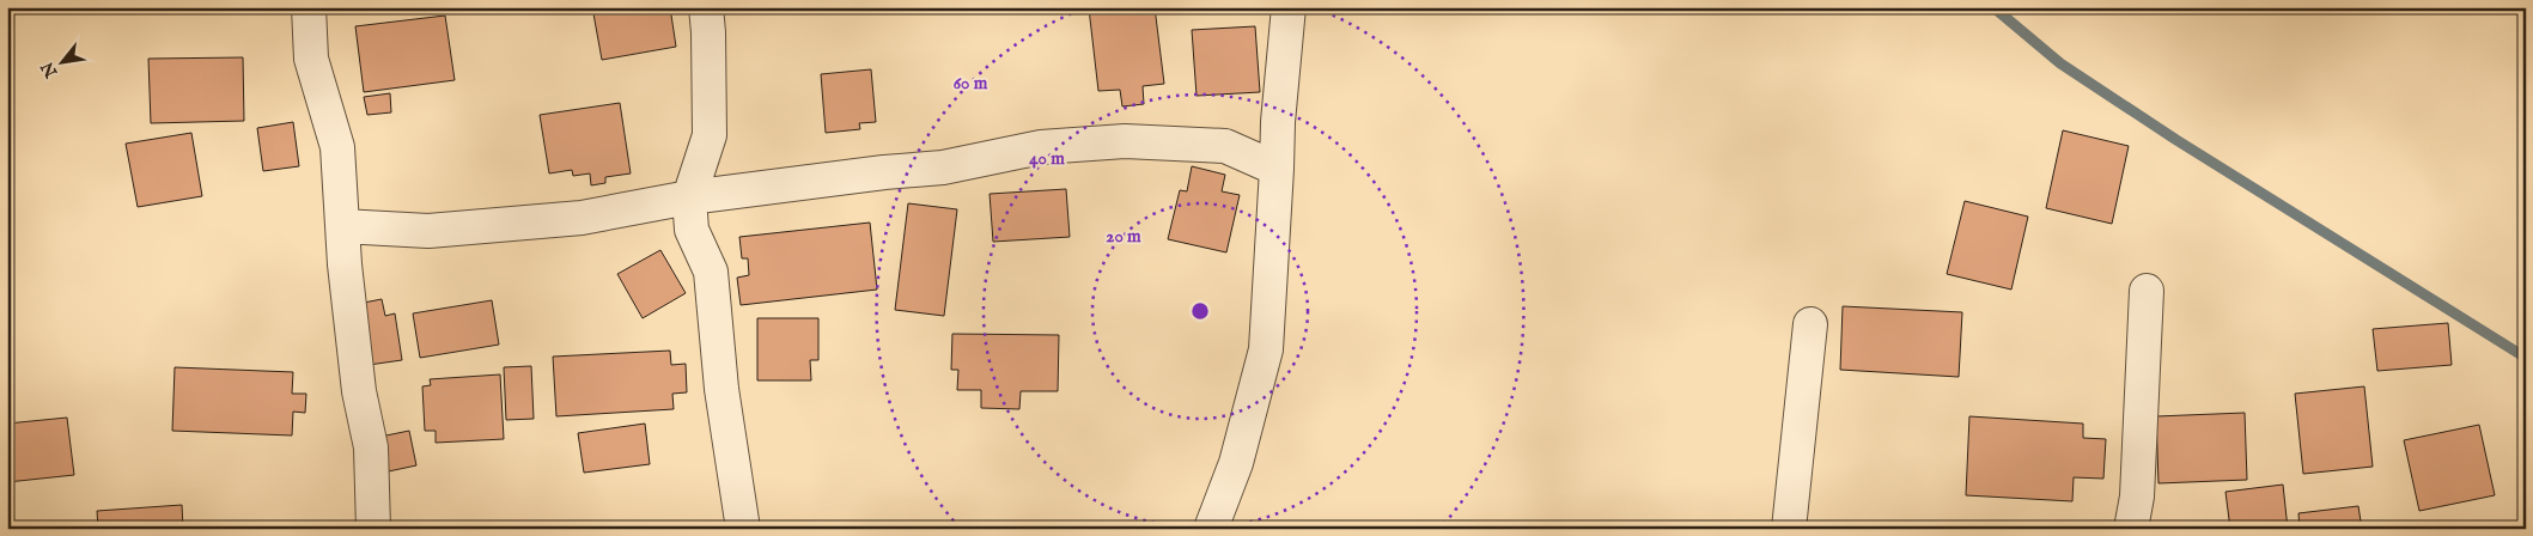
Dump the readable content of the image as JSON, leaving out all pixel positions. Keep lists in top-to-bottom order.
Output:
{
  "north": "bottom left",
  "rings": ["60 m", "40 m", "20 m"]
}
